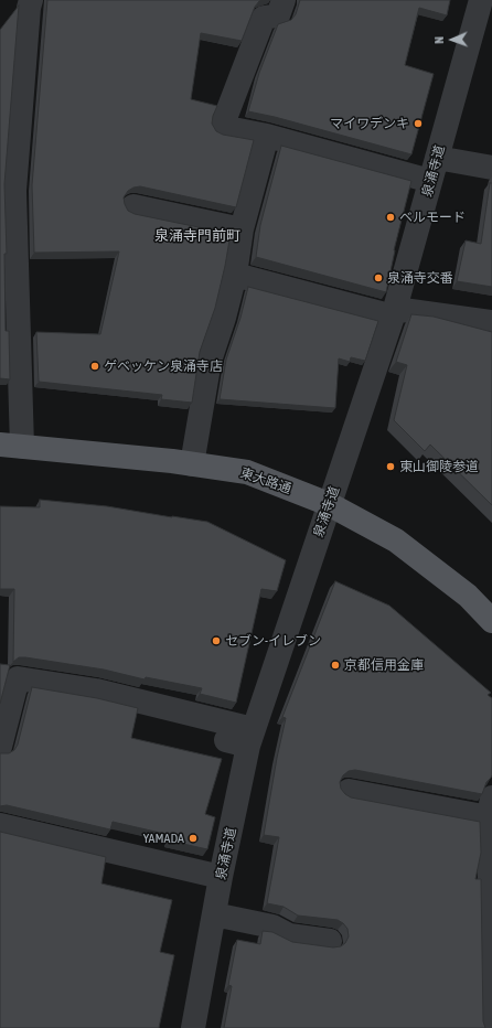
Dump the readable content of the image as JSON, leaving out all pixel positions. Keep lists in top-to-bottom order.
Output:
{
  "streets": {
    "main road": ["東大路通"],
    "street": ["泉涌寺道"]
  },
  "crossings": [
    ["泉涌寺道", "東大路通"]
  ],
  "districts": ["泉涌寺門前町"],
  "places": [
    "マイワデンキ",
    "ベルモード",
    "泉涌寺交番",
    "ゲベッケン泉涌寺店",
    "東山御陵参道",
    "セブン-イレブン",
    "京都信用金庫",
    "YAMADA"
  ],
  "north": "left"
}
